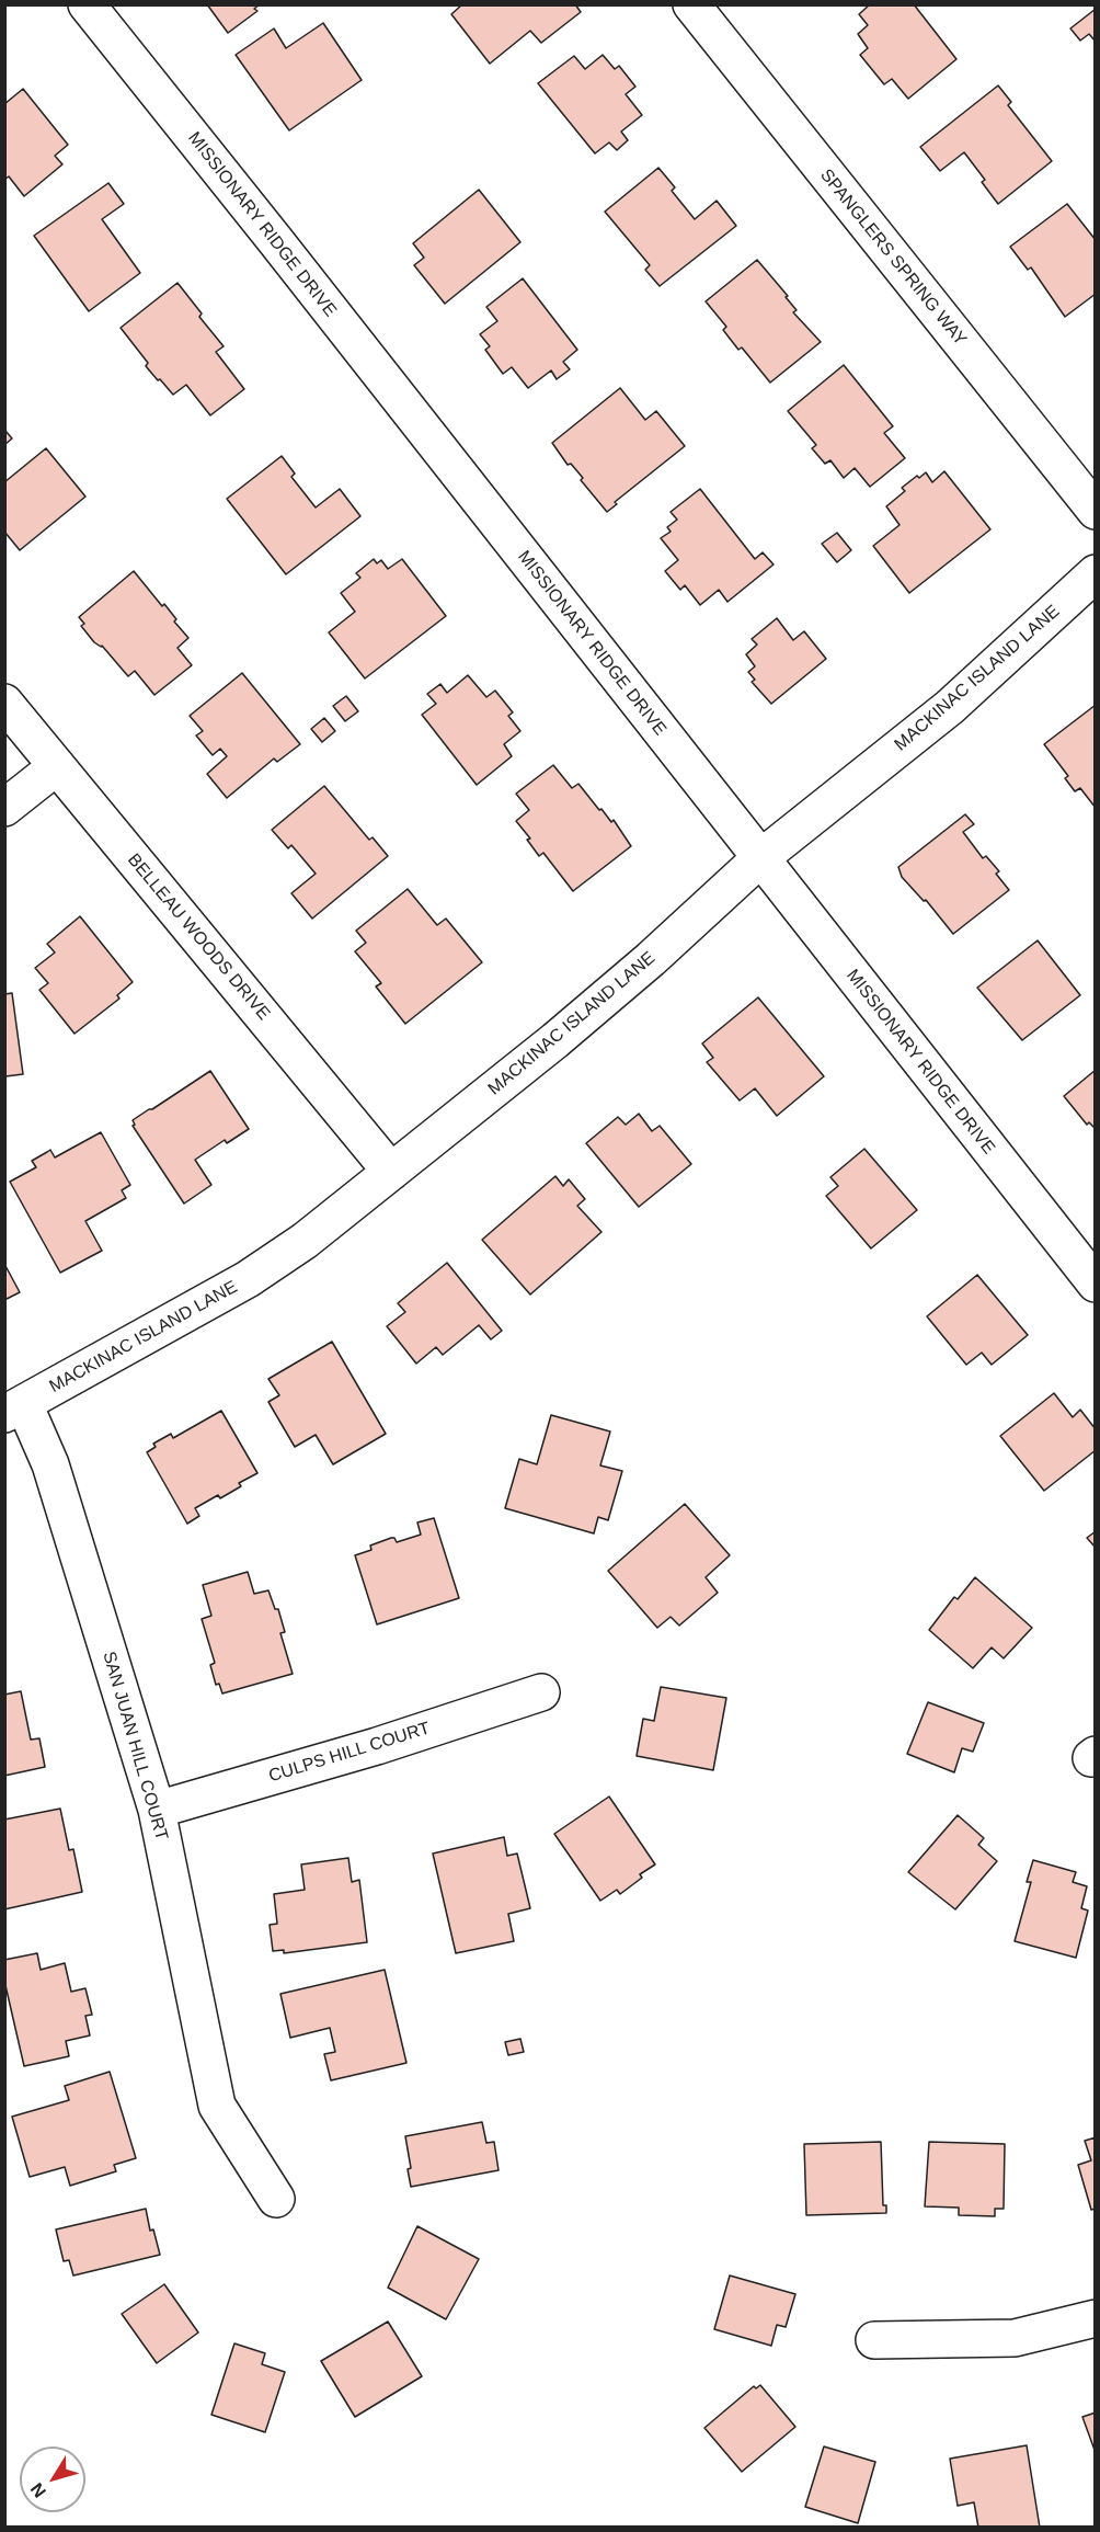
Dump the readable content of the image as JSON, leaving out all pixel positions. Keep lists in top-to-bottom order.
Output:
{
  "streets": {
    "street": [
      "MISSIONARY RIDGE DRIVE",
      "SPANGLERS SPRING WAY",
      "MACKINAC ISLAND LANE",
      "BELLEAU WOODS DRIVE",
      "SAN JUAN HILL COURT",
      "CULPS HILL COURT"
    ]
  },
  "crossings": [
    ["MISSIONARY RIDGE DRIVE", "MACKINAC ISLAND LANE"],
    ["MACKINAC ISLAND LANE", "BELLEAU WOODS DRIVE"],
    ["MACKINAC ISLAND LANE", "SAN JUAN HILL COURT"],
    ["SAN JUAN HILL COURT", "CULPS HILL COURT"]
  ],
  "north": "bottom left"
}
